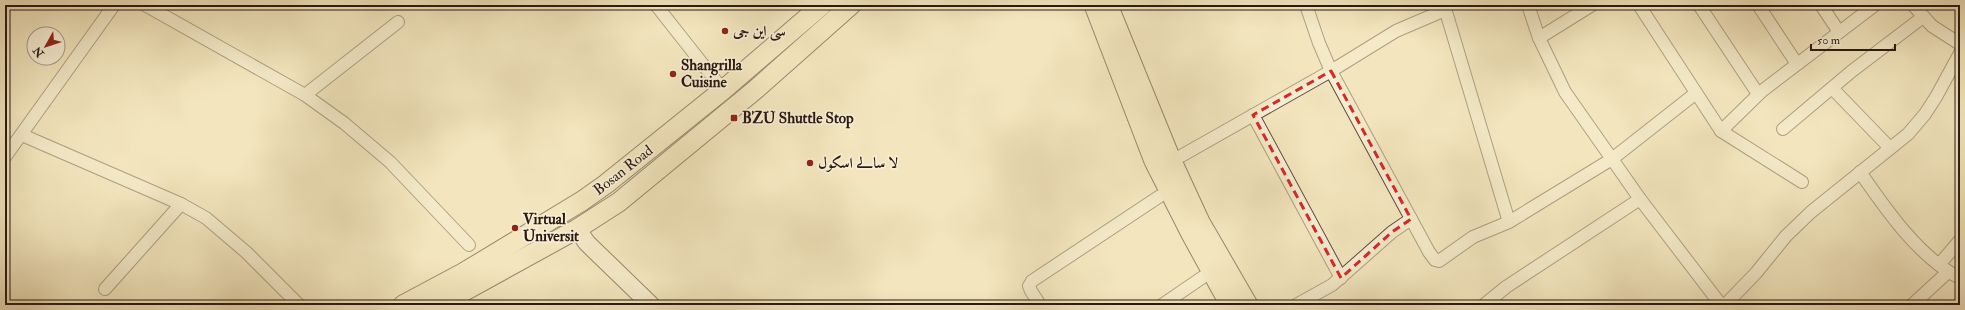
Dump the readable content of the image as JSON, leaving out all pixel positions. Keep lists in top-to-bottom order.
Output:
{
  "streets": {
    "main road": ["Bosan Road"]
  },
  "places": {
    "other": [
      "سی این جی",
      "Shangrilla Cuisine",
      "لا سالے اسکول",
      "Virtual Universit"
    ],
    "transit": ["BZU Shuttle Stop"]
  },
  "scale_bar": "50 m",
  "north": "bottom left"
}
